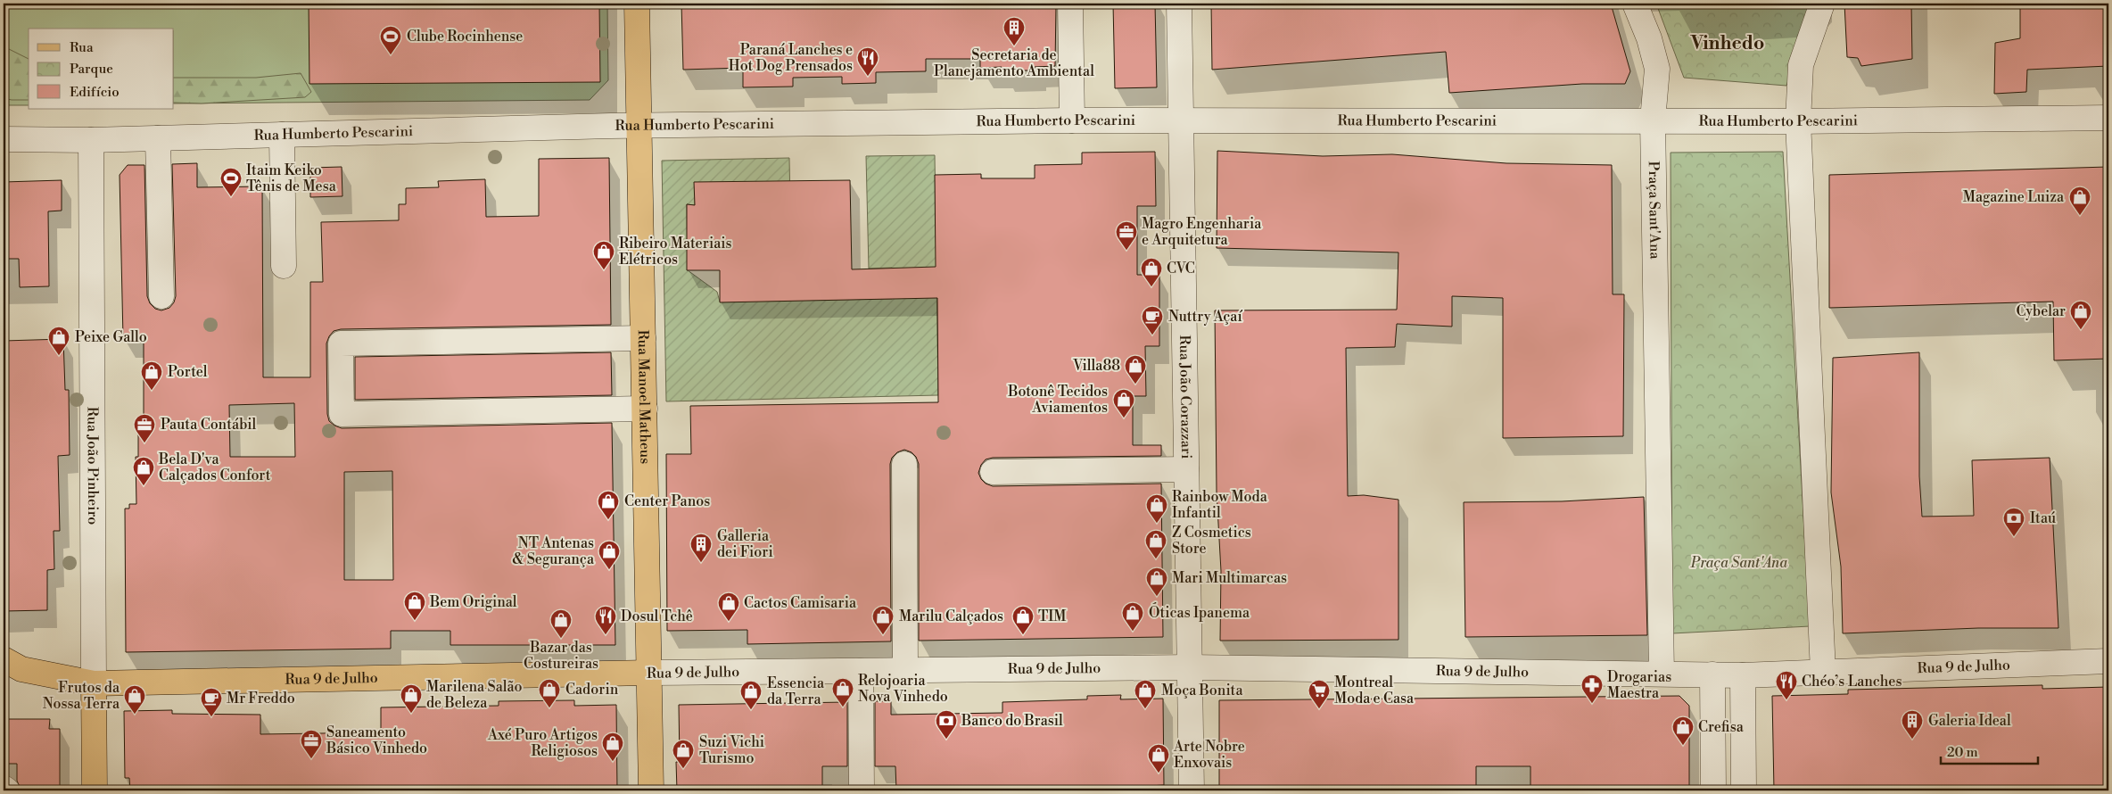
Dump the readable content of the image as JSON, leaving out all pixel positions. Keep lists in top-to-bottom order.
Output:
{
  "streets": {
    "main road": ["Rua Manoel Matheus", "Rua João Pinheiro", "Rua 9 de Julho"],
    "street": ["Rua Humberto Pescarini", "Praça Sant'Ana", "Rua João Corazzari"]
  },
  "crossings": [
    ["Rua Humberto Pescarini", "Praça Sant'Ana"],
    ["Rua Humberto Pescarini", "Rua Manoel Matheus"],
    ["Rua Humberto Pescarini", "Rua João Corazzari"],
    ["Rua Humberto Pescarini", "Rua João Pinheiro"],
    ["Praça Sant'Ana", "Rua 9 de Julho"],
    ["Rua Manoel Matheus", "Rua 9 de Julho"],
    ["Rua João Corazzari", "Rua 9 de Julho"],
    ["Rua João Pinheiro", "Rua 9 de Julho"]
  ],
  "districts": ["Vinhedo"],
  "parks": ["Praça Sant'Ana"],
  "places": {
    "building": ["Secretaria de Planejamento Ambiental", "Galleria dei Fiori", "Galeria Ideal"],
    "sports": ["Clube Rocinhense", "Itaim Keiko Tênis de Mesa"],
    "restaurant": ["Paraná Lanches e Hot Dog Prensados", "Dosul Tchê", "Chéo’s Lanches"],
    "shop": [
      "Magazine Luiza",
      "Ribeiro Materiais Elétricos",
      "CVC",
      "Cybelar",
      "Peixe Gallo",
      "Villa88",
      "Portel",
      "Botonê Tecidos Aviamentos",
      "Bela D'va Calçados Confort",
      "Center Panos",
      "Rainbow Moda Infantil",
      "Z Cosmetics Store",
      "NT Antenas & Segurança",
      "Mari Multimarcas",
      "Bem Original",
      "Cactos Camisaria",
      "Óticas Ipanema",
      "Marilu Calçados",
      "TIM",
      "Bazar das Costureiras",
      "Relojoaria Nova Vinhedo",
      "Cadorin",
      "Moça Bonita",
      "Essencia da Terra",
      "Marilena Salão de Beleza",
      "Frutos da Nossa Terra",
      "Crefisa",
      "Axé Puro Artigos Religiosos",
      "Suzi Vichi Turismo",
      "Arte Nobre Enxovais"
    ],
    "office": ["Magro Engenharia e Arquitetura", "Pauta Contábil", "Saneamento Básico Vinhedo"],
    "cafe": ["Nuttry Açaí", "Mr Freddo"],
    "bank": ["Itaú", "Banco do Brasil"],
    "pharmacy": ["Drogarias Maestra"],
    "supermarket": ["Montreal Moda e Casa"]
  },
  "legend": ["Rua", "Parque", "Edifício"],
  "scale_bar": "20 m"
}
